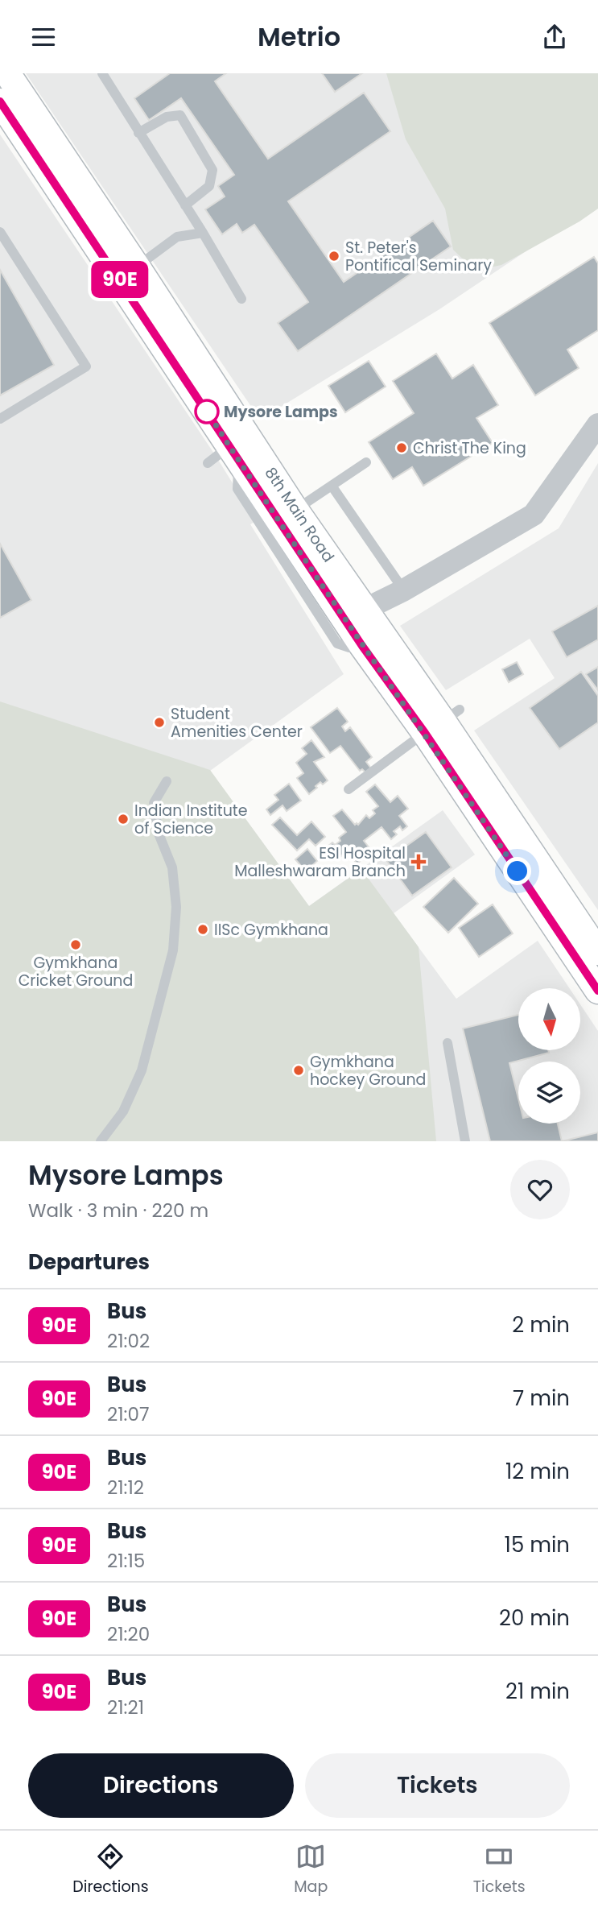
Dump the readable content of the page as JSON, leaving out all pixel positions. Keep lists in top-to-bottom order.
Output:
{
  "streets": {
    "main road": ["8th Main Road"]
  },
  "places": {
    "other": [
      "St. Peter's Pontifical Seminary",
      "Mysore Lamps",
      "Christ The King",
      "Student Amenities Center",
      "Indian Institute of Science",
      "IISc Gymkhana",
      "Gymkhana Cricket Ground",
      "Gymkhana hockey Ground"
    ],
    "health": ["ESI Hospital Malleshwaram Branch"]
  },
  "lines": ["bus line 90E"],
  "north": "bottom",
  "page": {
    "header": "Metrio",
    "on_map": "90E",
    "heading": [
      ["Mysore Lamps", "Walk · 3 min · 220 m"],
      "Departures"
    ],
    "list": [
      {
        "mark": "90E",
        "name": "Bus",
        "note": "21:02",
        "value": "2 min"
      },
      {
        "mark": "90E",
        "name": "Bus",
        "note": "21:07",
        "value": "7 min"
      },
      {
        "mark": "90E",
        "name": "Bus",
        "note": "21:12",
        "value": "12 min"
      },
      {
        "mark": "90E",
        "name": "Bus",
        "note": "21:15",
        "value": "15 min"
      },
      {
        "mark": "90E",
        "name": "Bus",
        "note": "21:20",
        "value": "20 min"
      },
      {
        "mark": "90E",
        "name": "Bus",
        "note": "21:21",
        "value": "21 min"
      }
    ],
    "buttons": ["Directions", "Tickets"],
    "tabs": ["Directions", "Map", "Tickets"]
  }
}
